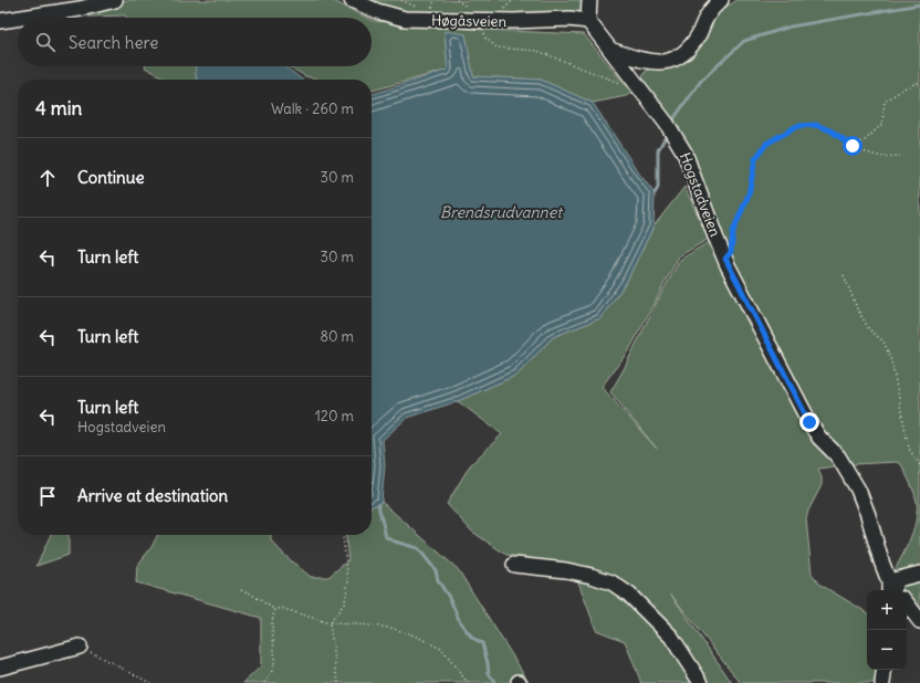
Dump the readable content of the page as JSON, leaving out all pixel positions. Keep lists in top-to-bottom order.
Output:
{
  "streets": {
    "street": ["Høgåsveien", "Hogstadveien"]
  },
  "crossings": [
    ["Høgåsveien", "Hogstadveien"]
  ],
  "water": ["Brendsrudvannet"],
  "page": {
    "search": "Search here",
    "heading": ["4 min", "Walk · 260 m"],
    "list": [
      ["Continue", "30 m"],
      ["Turn left", "30 m"],
      ["Turn left", "80 m"],
      ["Turn left", "Hogstadveien", "120 m"],
      "Arrive at destination"
    ],
    "map_buttons": ["+", "−"]
  }
}
